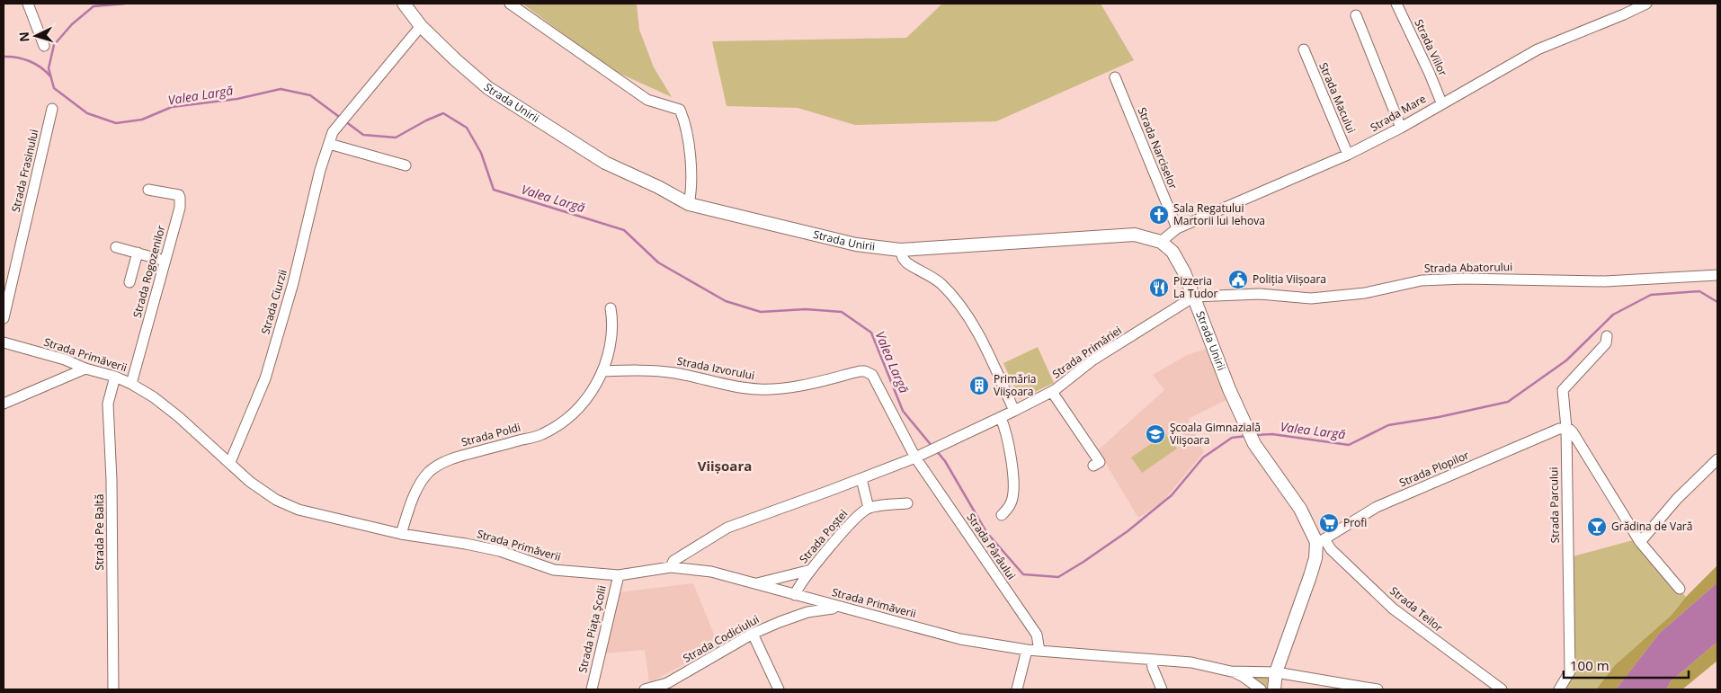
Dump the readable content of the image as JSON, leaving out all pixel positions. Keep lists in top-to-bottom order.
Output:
{
  "streets": {
    "main road": ["Strada Unirii"],
    "street": [
      "Strada Viilor",
      "Strada Macului",
      "Strada Mare",
      "Strada Narciselor",
      "Strada Frasinului",
      "Strada Abatorului",
      "Strada Rogozenilor",
      "Strada Ciurzii",
      "Strada Primăriei",
      "Strada Primăverii",
      "Strada Izvorului",
      "Strada Poldi",
      "Strada Plopilor",
      "Strada Parcului",
      "Strada Pe Baltă",
      "Strada Poștei",
      "Strada Pârâului",
      "Strada Teilor",
      "Strada Piața Școlii",
      "Strada Codiciului"
    ]
  },
  "crossings": [
    ["Strada Viilor", "Strada Mare"],
    ["Strada Macului", "Strada Mare"],
    ["Strada Unirii", "Strada Mare"],
    ["Strada Unirii", "Strada Abatorului"],
    ["Strada Unirii", "Strada Ciurzii"],
    ["Strada Unirii", "Strada Primăriei"],
    ["Strada Unirii", "Strada Plopilor"],
    ["Strada Unirii", "Strada Teilor"],
    ["Strada Mare", "Strada Narciselor"],
    ["Strada Abatorului", "Strada Primăriei"],
    ["Strada Rogozenilor", "Strada Primăverii"],
    ["Strada Ciurzii", "Strada Primăverii"],
    ["Strada Primăriei", "Strada Primăverii"],
    ["Strada Primăriei", "Strada Izvorului"],
    ["Strada Primăriei", "Strada Pârâului"],
    ["Strada Primăverii", "Strada Poldi"],
    ["Strada Primăverii", "Strada Pe Baltă"],
    ["Strada Primăverii", "Strada Poștei"],
    ["Strada Primăverii", "Strada Pârâului"],
    ["Strada Primăverii", "Strada Piața Școlii"],
    ["Strada Primăverii", "Strada Codiciului"],
    ["Strada Izvorului", "Strada Poldi"],
    ["Strada Izvorului", "Strada Pârâului"],
    ["Strada Plopilor", "Strada Parcului"],
    ["Strada Plopilor", "Strada Teilor"]
  ],
  "districts": ["Viișoara"],
  "water": ["Valea Largă"],
  "places": {
    "church": ["Sala Regatului Martorii lui Iehova"],
    "public building": ["Poliția Viișoara"],
    "restaurant": ["Pizzeria La Tudor"],
    "building": ["Primăria Viişoara"],
    "school or university": ["Şcoala Gimnazială Viişoara"],
    "supermarket": ["Profi"],
    "bar": ["Grădina de Vară"]
  },
  "scale_bar": "100 m",
  "north": "left"
}
